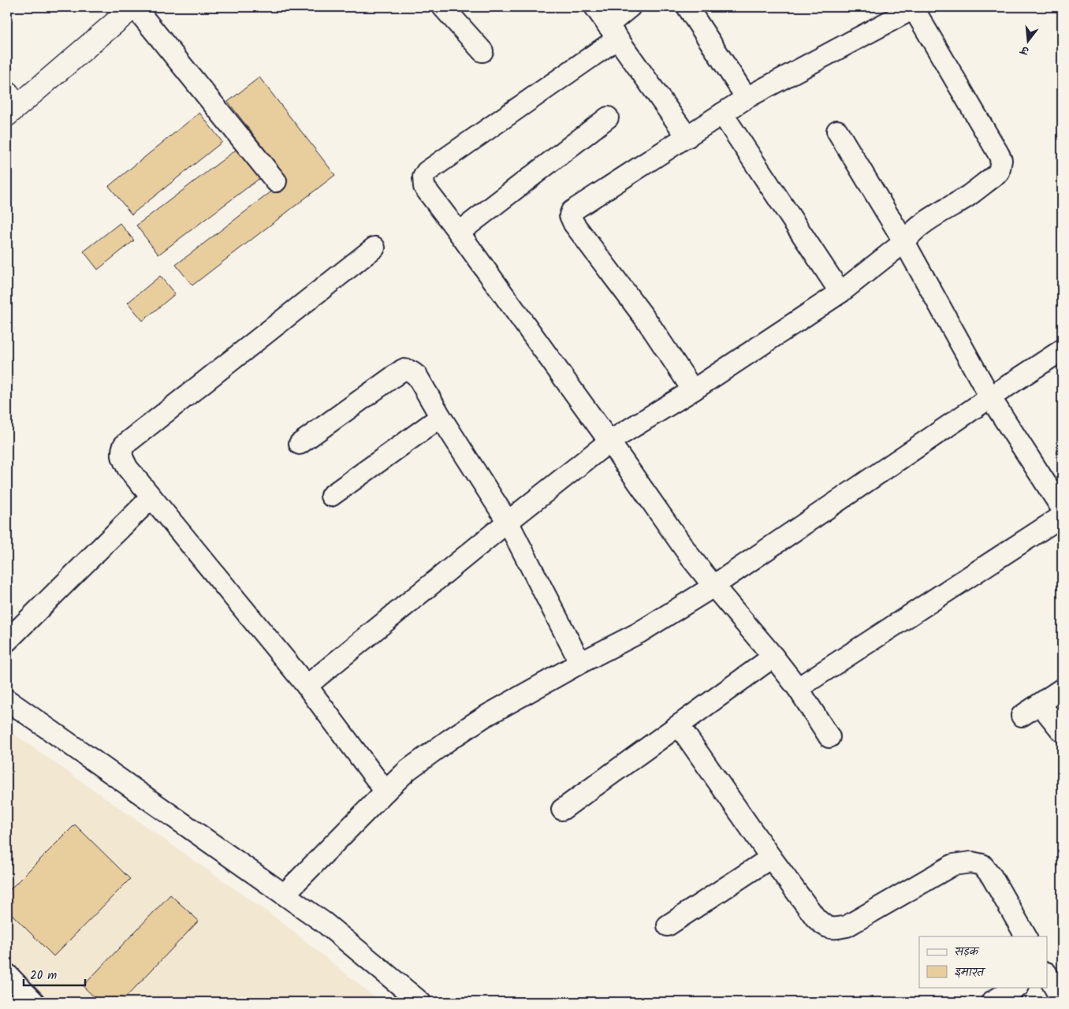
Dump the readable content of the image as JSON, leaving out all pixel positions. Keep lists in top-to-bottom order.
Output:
{
  "legend": ["सड़क", "इमारत"],
  "scale_bar": "20 m",
  "north": "bottom"
}
